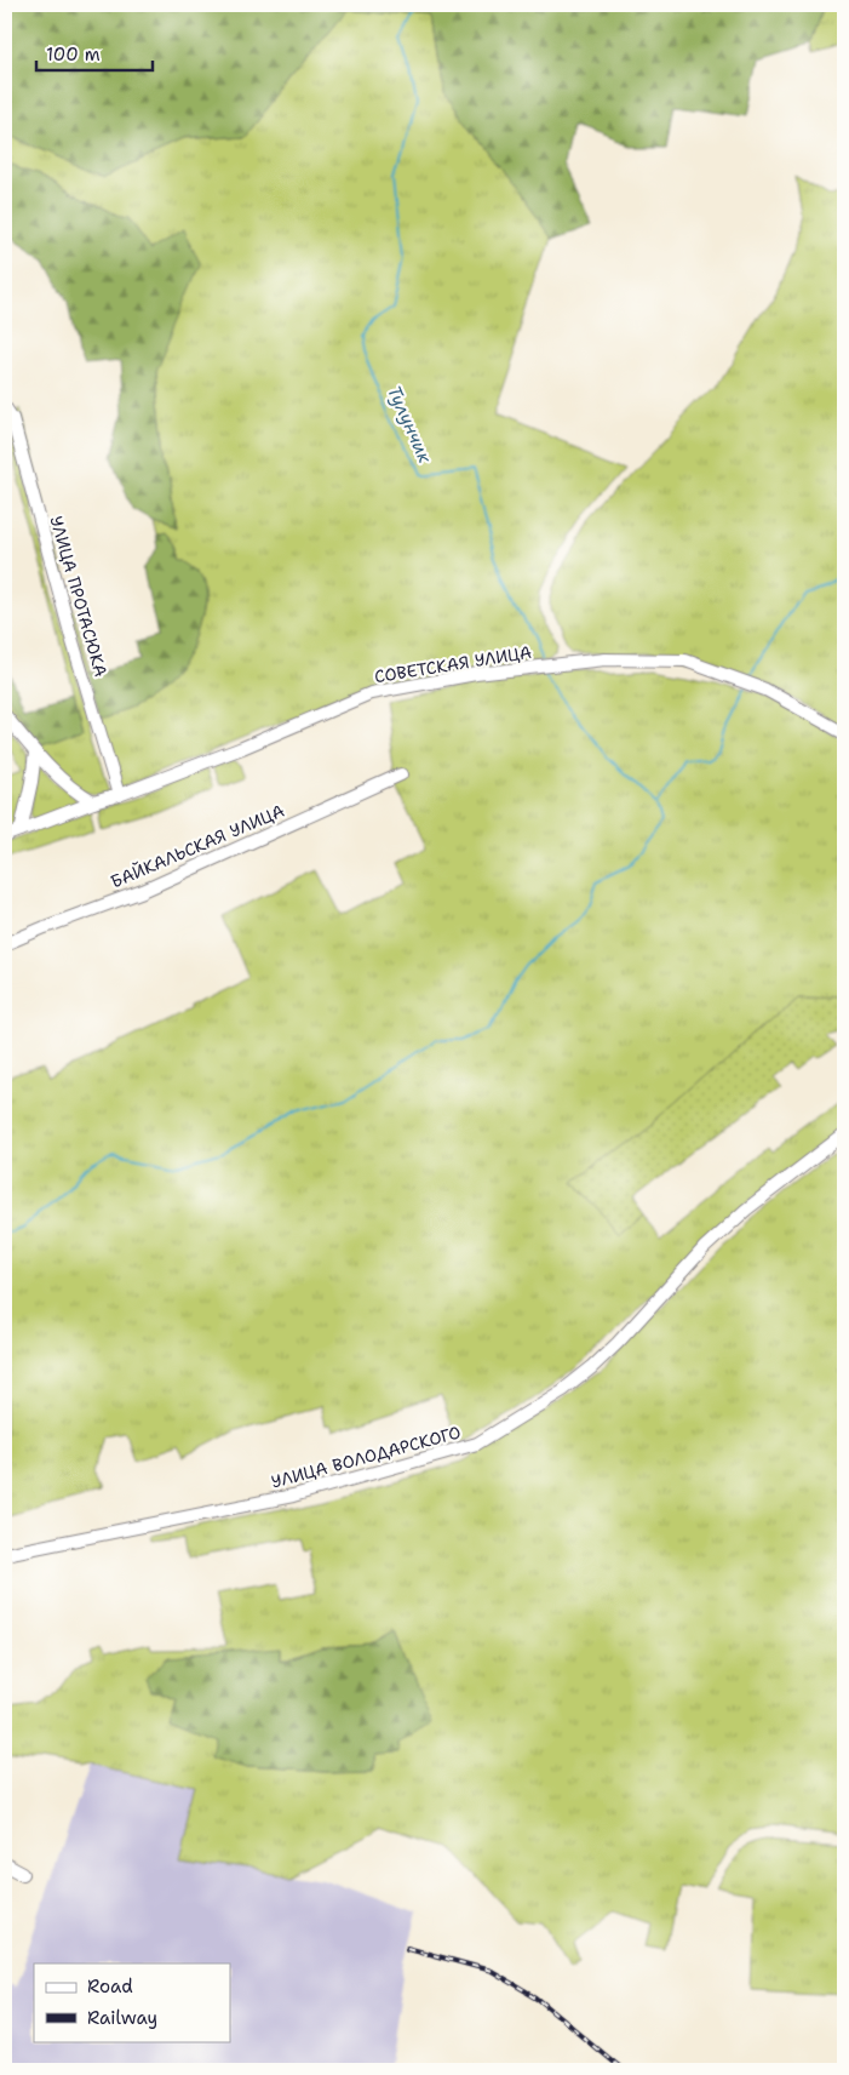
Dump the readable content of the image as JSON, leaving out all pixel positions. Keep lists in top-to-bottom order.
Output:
{
  "streets": {
    "street": [
      "УЛИЦА ПРОТАСЮКА",
      "СОВЕТСКАЯ УЛИЦА",
      "БАЙКАЛЬСКАЯ УЛИЦА",
      "УЛИЦА ВОЛОДАРСКОГО"
    ]
  },
  "crossings": [
    ["УЛИЦА ПРОТАСЮКА", "СОВЕТСКАЯ УЛИЦА"]
  ],
  "water": ["Тулунчик"],
  "legend": ["Road", "Railway"],
  "scale_bar": "100 m"
}
